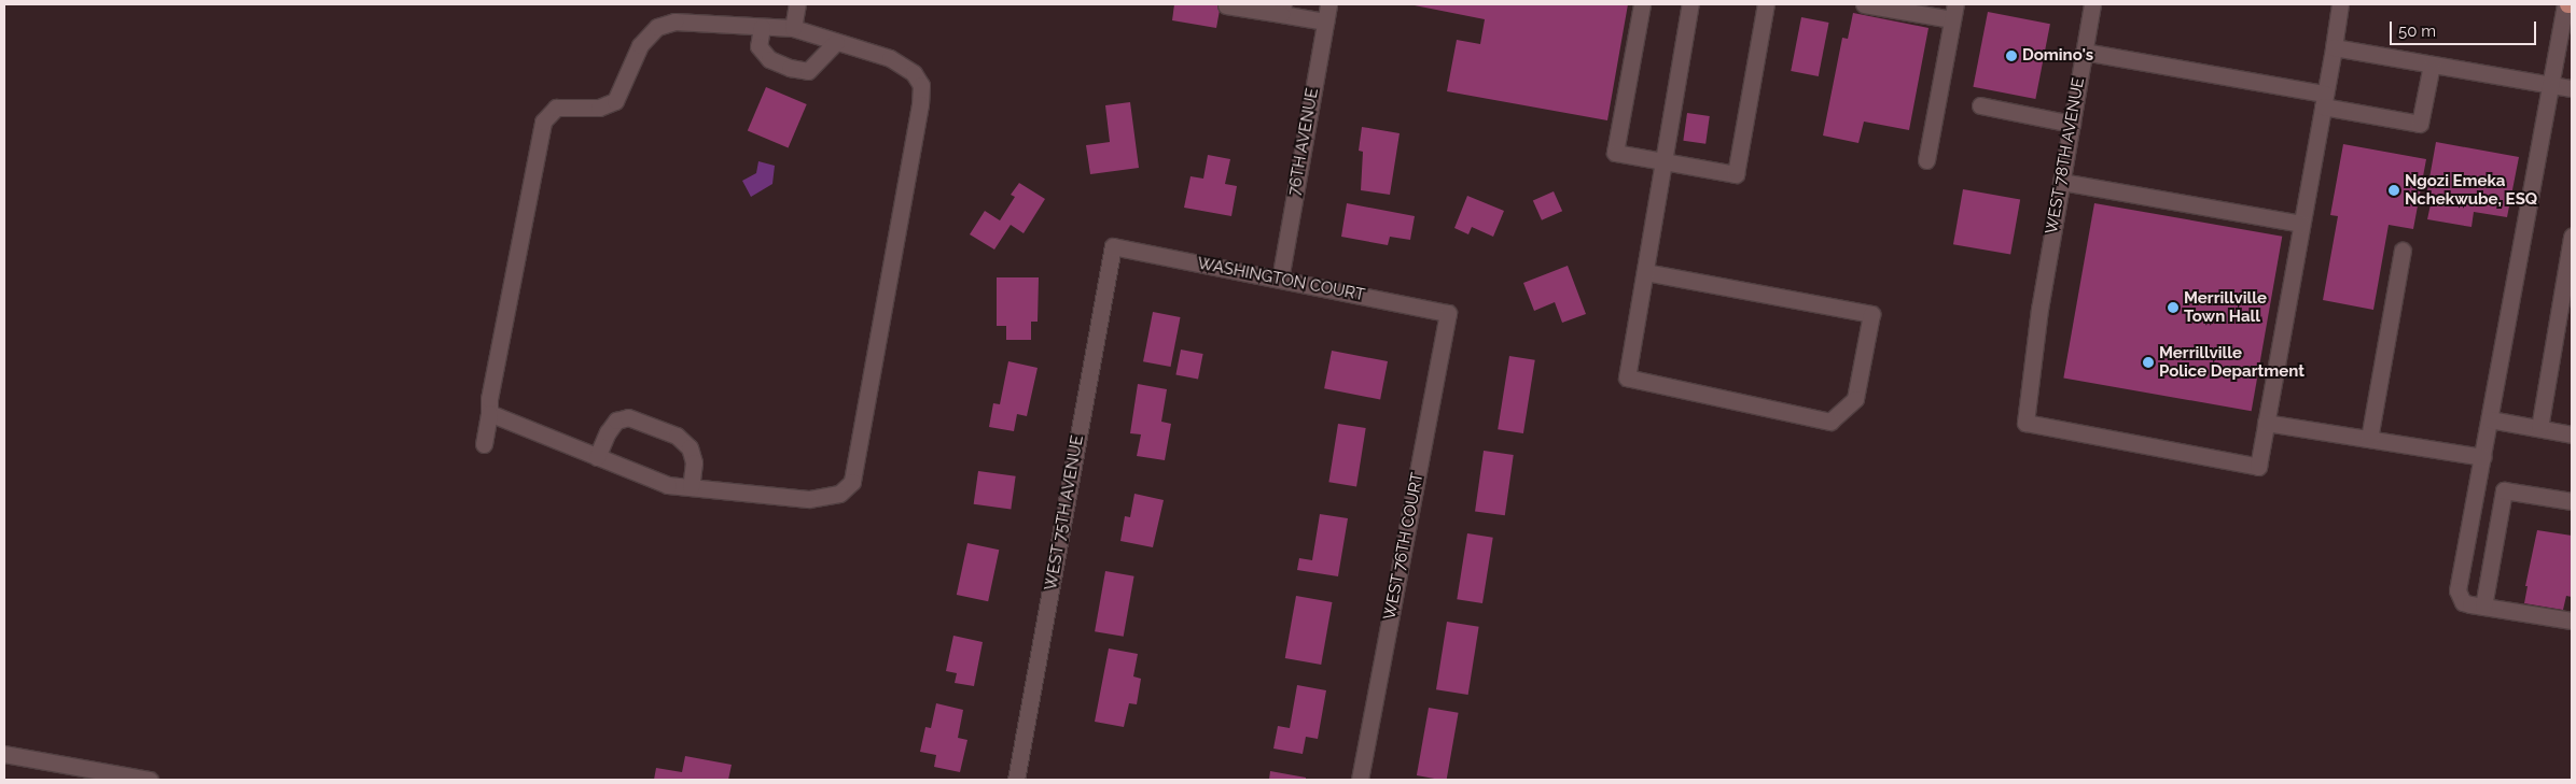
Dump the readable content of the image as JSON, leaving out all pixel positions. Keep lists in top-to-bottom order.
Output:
{
  "streets": {
    "street": [
      "76TH AVENUE",
      "WEST 78TH AVENUE",
      "WASHINGTON COURT",
      "WEST 75TH AVENUE",
      "WEST 76TH COURT"
    ]
  },
  "crossings": [
    ["76TH AVENUE", "WASHINGTON COURT"],
    ["WASHINGTON COURT", "WEST 75TH AVENUE"],
    ["WASHINGTON COURT", "WEST 76TH COURT"]
  ],
  "places": [
    "Domino's",
    "Ngozi Emeka Nchekwube, ESQ",
    "Merrillville Town Hall",
    "Merrillville Police Department"
  ],
  "scale_bar": "50 m"
}
